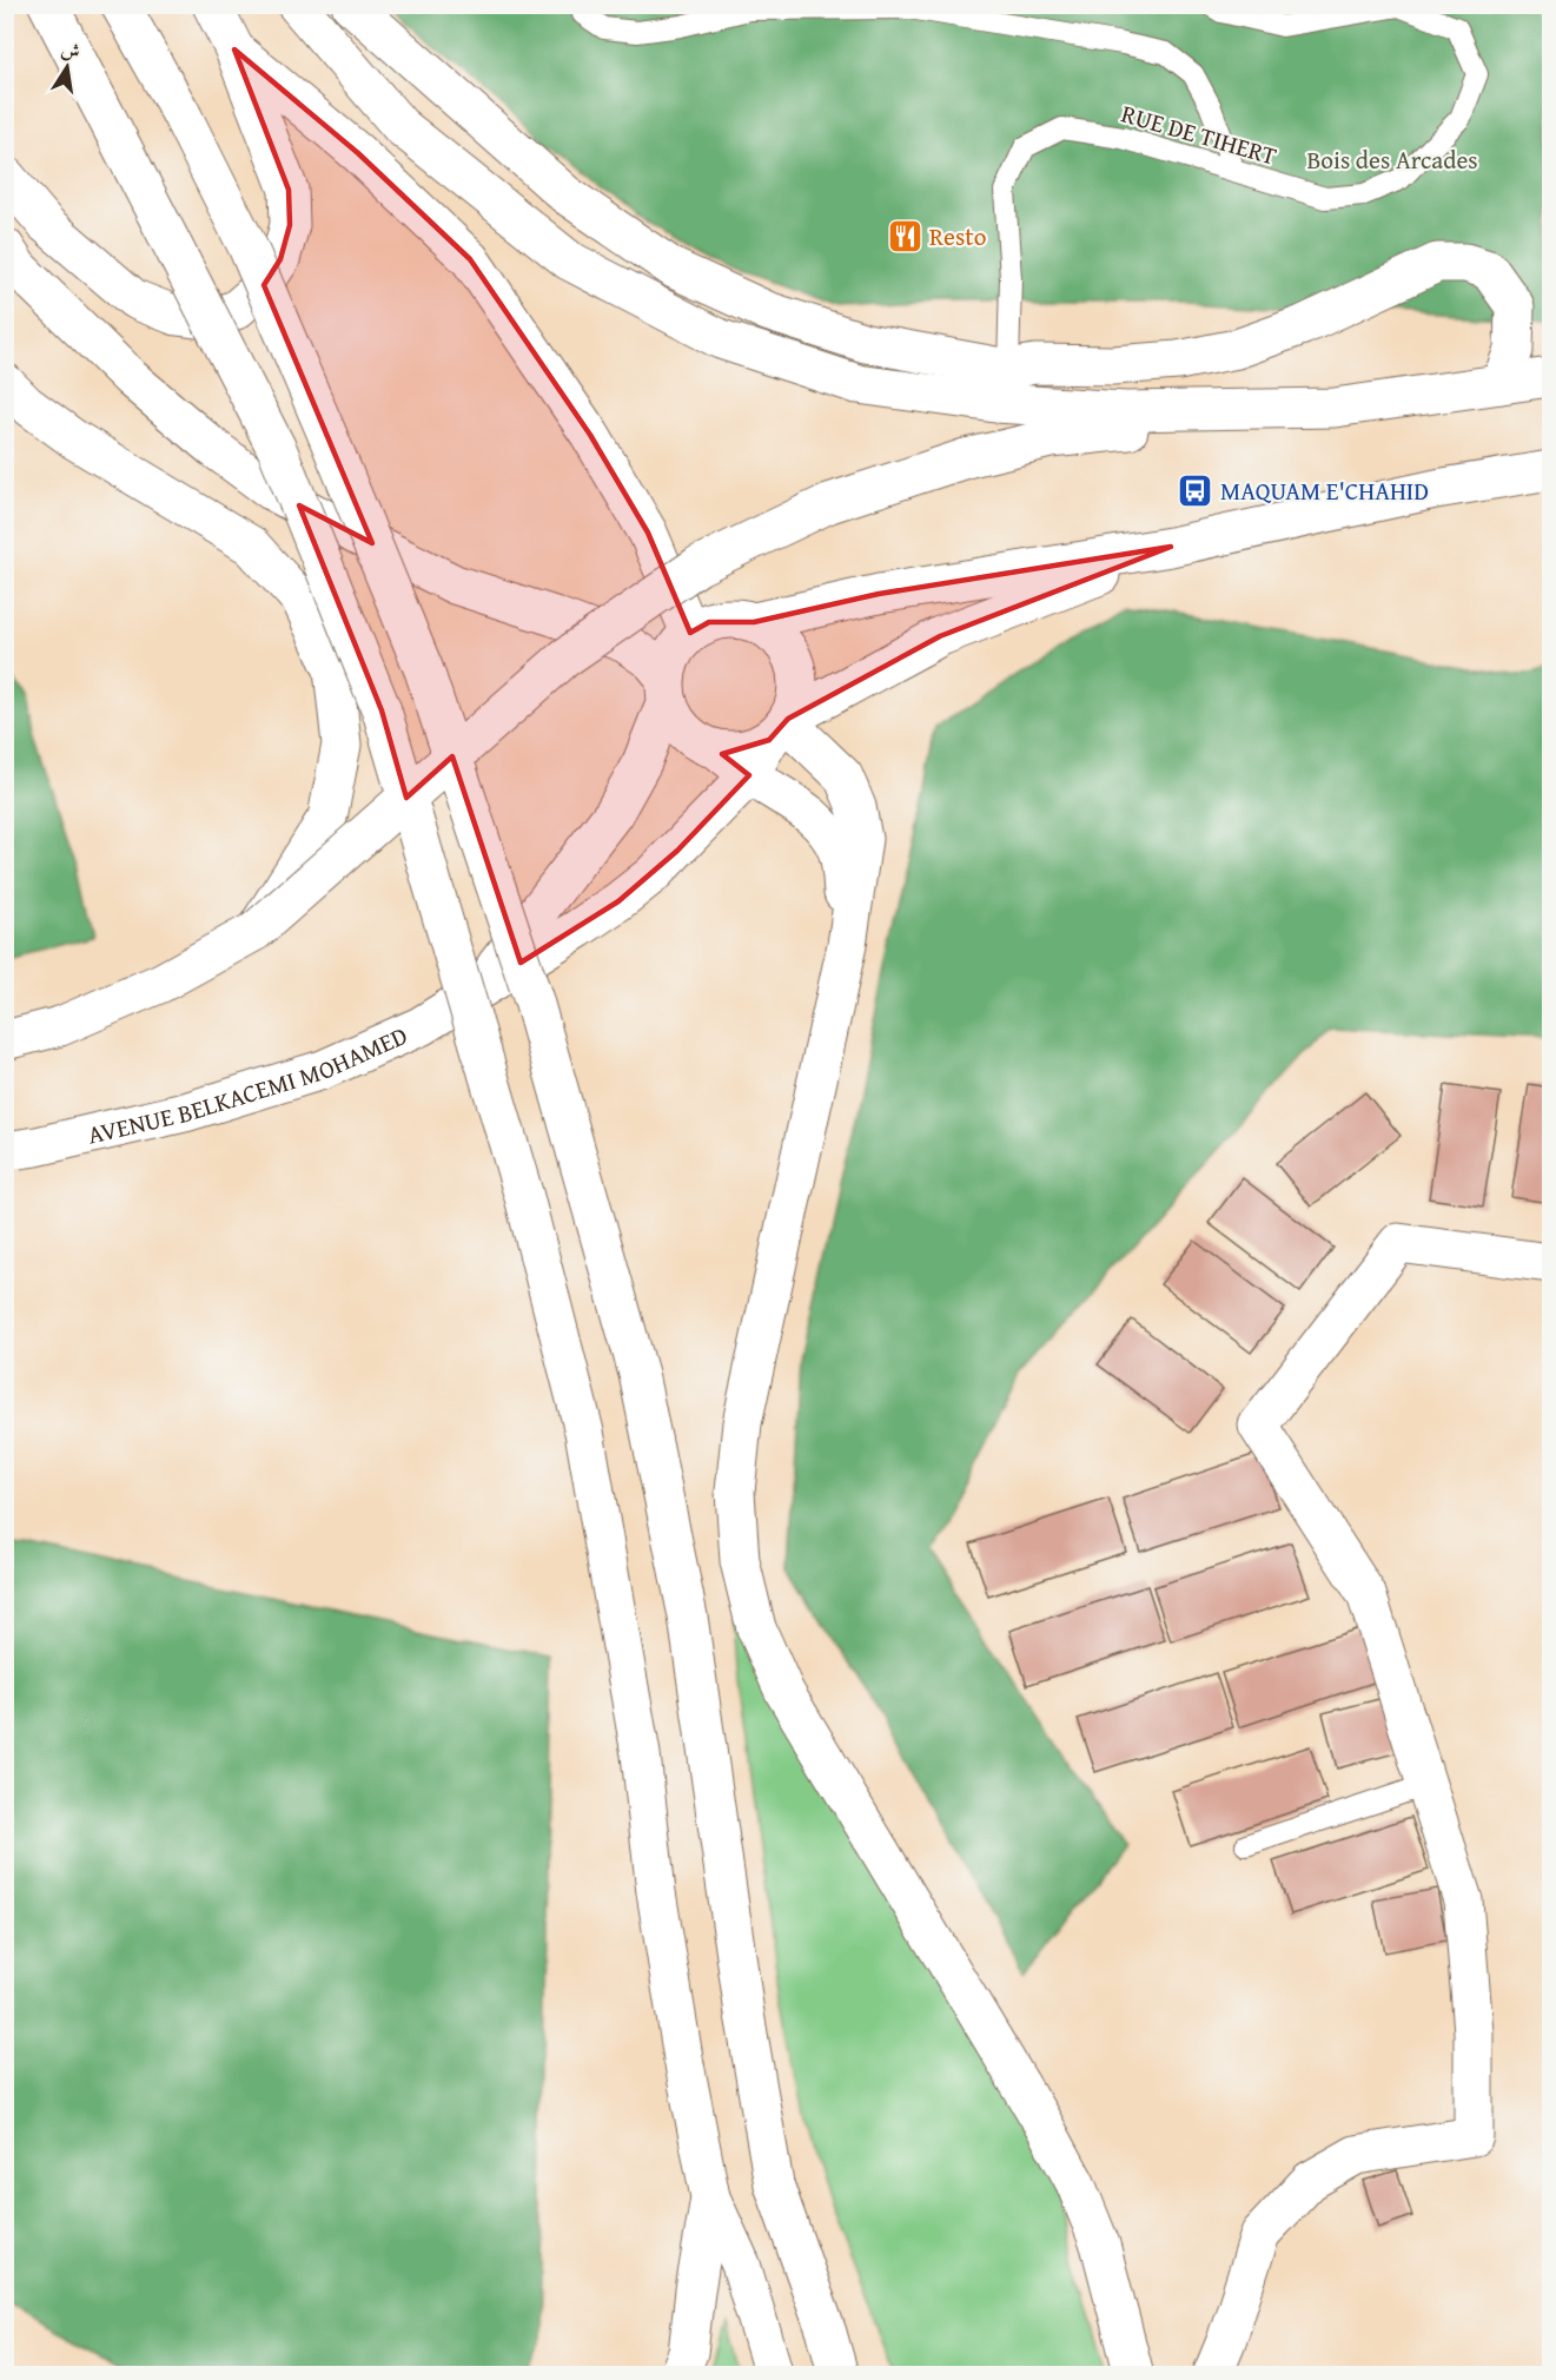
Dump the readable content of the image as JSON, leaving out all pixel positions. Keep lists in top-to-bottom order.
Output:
{
  "streets": {
    "main road": ["AVENUE BELKACEMI MOHAMED"],
    "lane": ["RUE DE TIHERT"]
  },
  "parks": ["Bois des Arcades"],
  "places": {
    "restaurant": ["Resto"],
    "bus stop": ["MAQUAM E'CHAHID"]
  },
  "north": "top"
}
